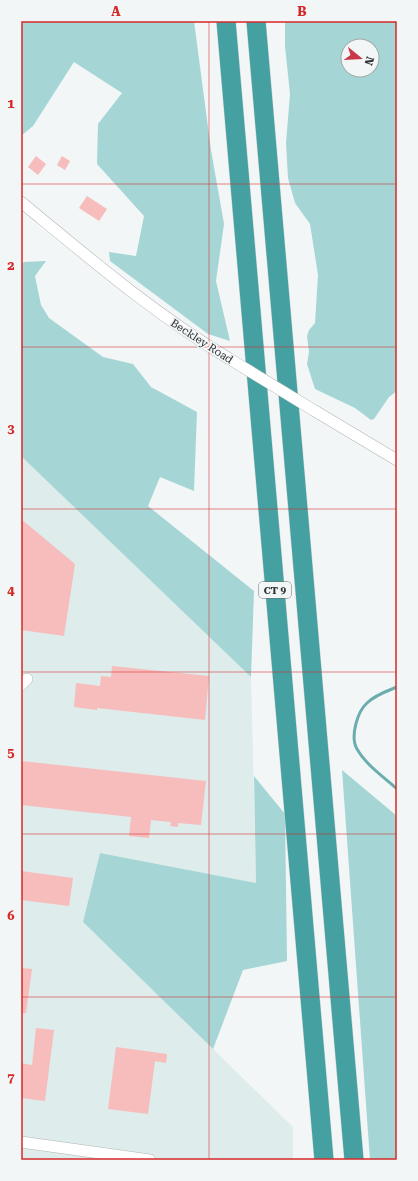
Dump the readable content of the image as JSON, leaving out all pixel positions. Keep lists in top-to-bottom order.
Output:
{
  "streets": {
    "highway": ["CT 9"],
    "street": ["Beckley Road"]
  },
  "north": "right",
  "grid": {
    "columns": ["A", "B"],
    "rows": [
      "1",
      "2",
      "3",
      "4",
      "5",
      "6",
      "7"
    ]
  }
}
